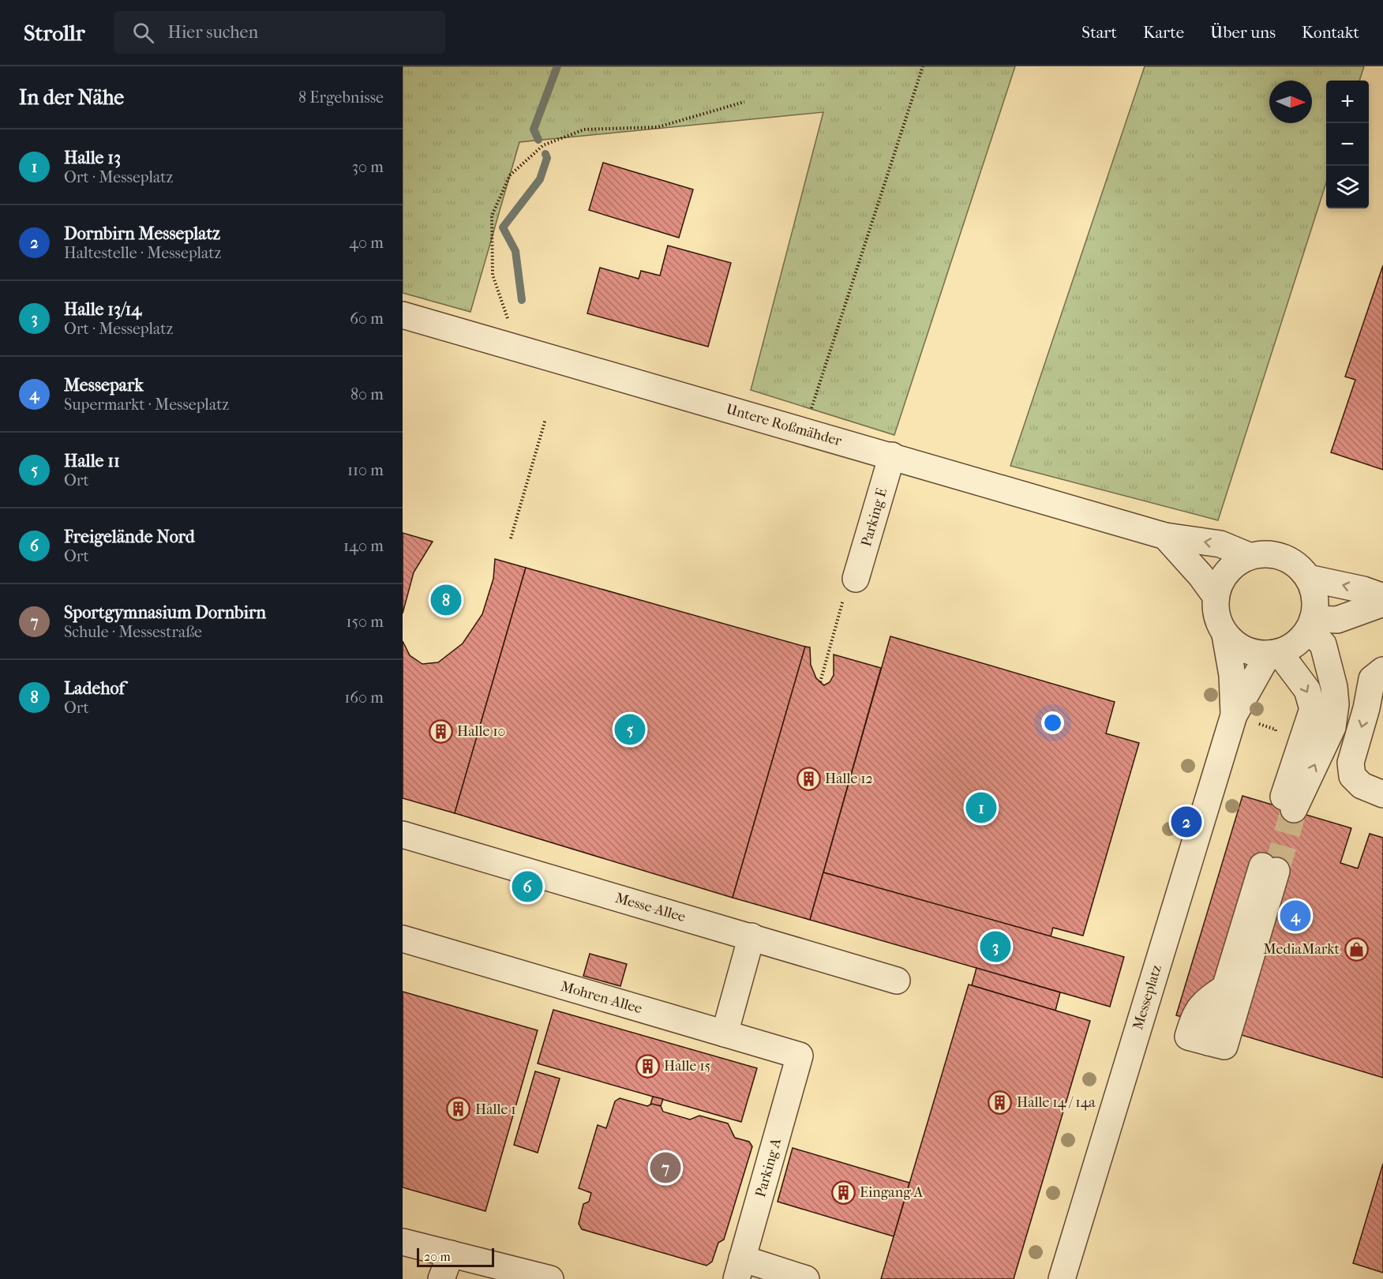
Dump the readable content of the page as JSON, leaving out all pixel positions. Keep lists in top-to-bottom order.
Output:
{
  "streets": {
    "street": [
      "Untere Roßmähder",
      "Parking E",
      "Messe-Allee",
      "Mohren-Allee",
      "Messeplatz",
      "Parking A"
    ]
  },
  "crossings": [
    ["Untere Roßmähder", "Parking E"],
    ["Untere Roßmähder", "Messeplatz"],
    ["Mohren-Allee", "Parking A"]
  ],
  "places": {
    "building": [
      "Halle 10",
      "Halle 12",
      "Halle 15",
      "Halle 14 / 14a",
      "Halle 1",
      "Eingang A"
    ],
    "shop": ["MediaMarkt"]
  },
  "scale_bar": "20 m",
  "north": "right",
  "page": {
    "header": "Strollr",
    "search": "Hier suchen",
    "nav": [
      "Start",
      "Karte",
      "Über uns",
      "Kontakt"
    ],
    "heading": ["In der Nähe", "8 Ergebnisse"],
    "map_buttons": ["+", "−"],
    "list": [
      {
        "mark": "1",
        "name": "Halle 13",
        "note": "Ort · Messeplatz",
        "value": "30 m"
      },
      {
        "mark": "2",
        "name": "Dornbirn Messeplatz",
        "note": "Haltestelle · Messeplatz",
        "value": "40 m"
      },
      {
        "mark": "3",
        "name": "Halle 13/14",
        "note": "Ort · Messeplatz",
        "value": "60 m"
      },
      {
        "mark": "4",
        "name": "Messepark",
        "note": "Supermarkt · Messeplatz",
        "value": "80 m"
      },
      {
        "mark": "5",
        "name": "Halle 11",
        "note": "Ort",
        "value": "110 m"
      },
      {
        "mark": "6",
        "name": "Freigelände Nord",
        "note": "Ort",
        "value": "140 m"
      },
      {
        "mark": "7",
        "name": "Sportgymnasium Dornbirn",
        "note": "Schule · Messestraße",
        "value": "150 m"
      },
      {
        "mark": "8",
        "name": "Ladehof",
        "note": "Ort",
        "value": "160 m"
      }
    ],
    "pins": [
      "8",
      "5",
      "1",
      "2",
      "6",
      "4",
      "3",
      "7"
    ],
    "scale": "20 m"
  }
}
